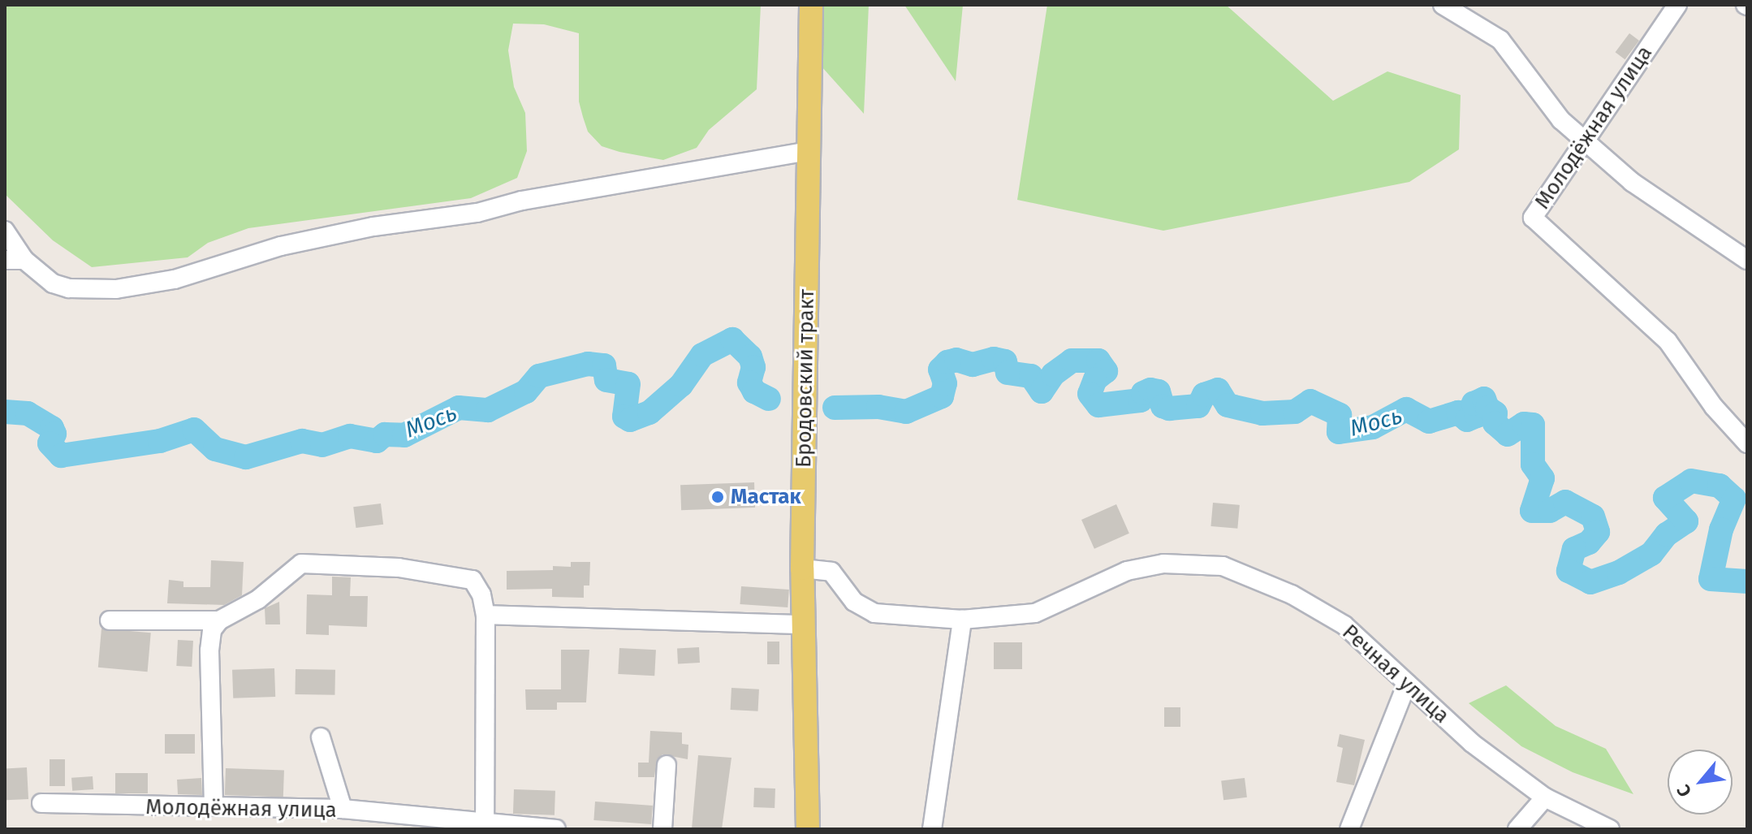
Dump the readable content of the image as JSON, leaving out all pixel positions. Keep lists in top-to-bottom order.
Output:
{
  "streets": {
    "main road": ["Бродовский тракт"],
    "street": ["Молодёжная улица", "Речная улица"]
  },
  "crossings": [
    ["Бродовский тракт", "Речная улица"]
  ],
  "water": ["Мось"],
  "places": ["Мастак"],
  "north": "bottom left"
}
